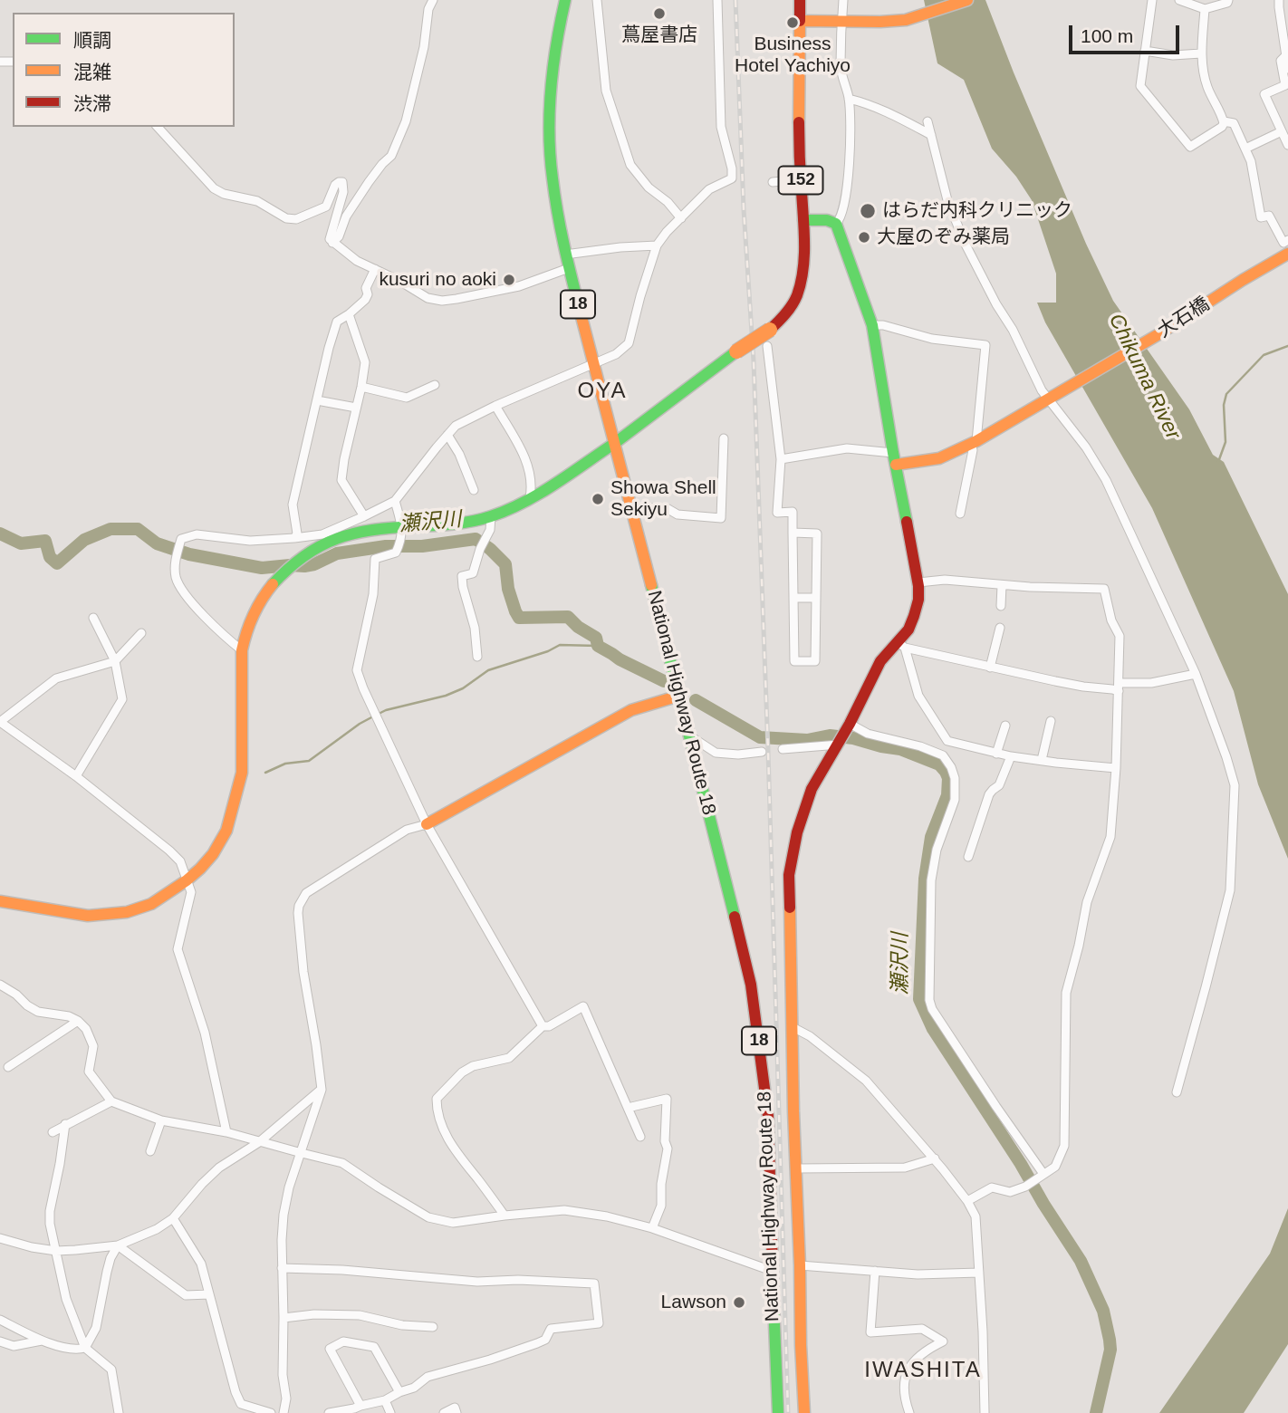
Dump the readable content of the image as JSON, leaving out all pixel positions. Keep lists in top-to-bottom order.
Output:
{
  "streets": {
    "main road": [
      "152",
      "18",
      "大石橋",
      "National Highway Route 18"
    ]
  },
  "crossings": [
    ["152", "National Highway Route 18"]
  ],
  "districts": ["OYA", "IWASHITA"],
  "water": ["Chikuma River", "瀬沢川"],
  "places": [
    "蔦屋書店",
    "Business Hotel Yachiyo",
    "はらだ内科クリニック",
    "大屋のぞみ薬局",
    "kusuri no aoki",
    "Showa Shell Sekiyu",
    "Lawson"
  ],
  "legend": ["順調", "混雑", "渋滞"],
  "scale_bar": "100 m"
}
